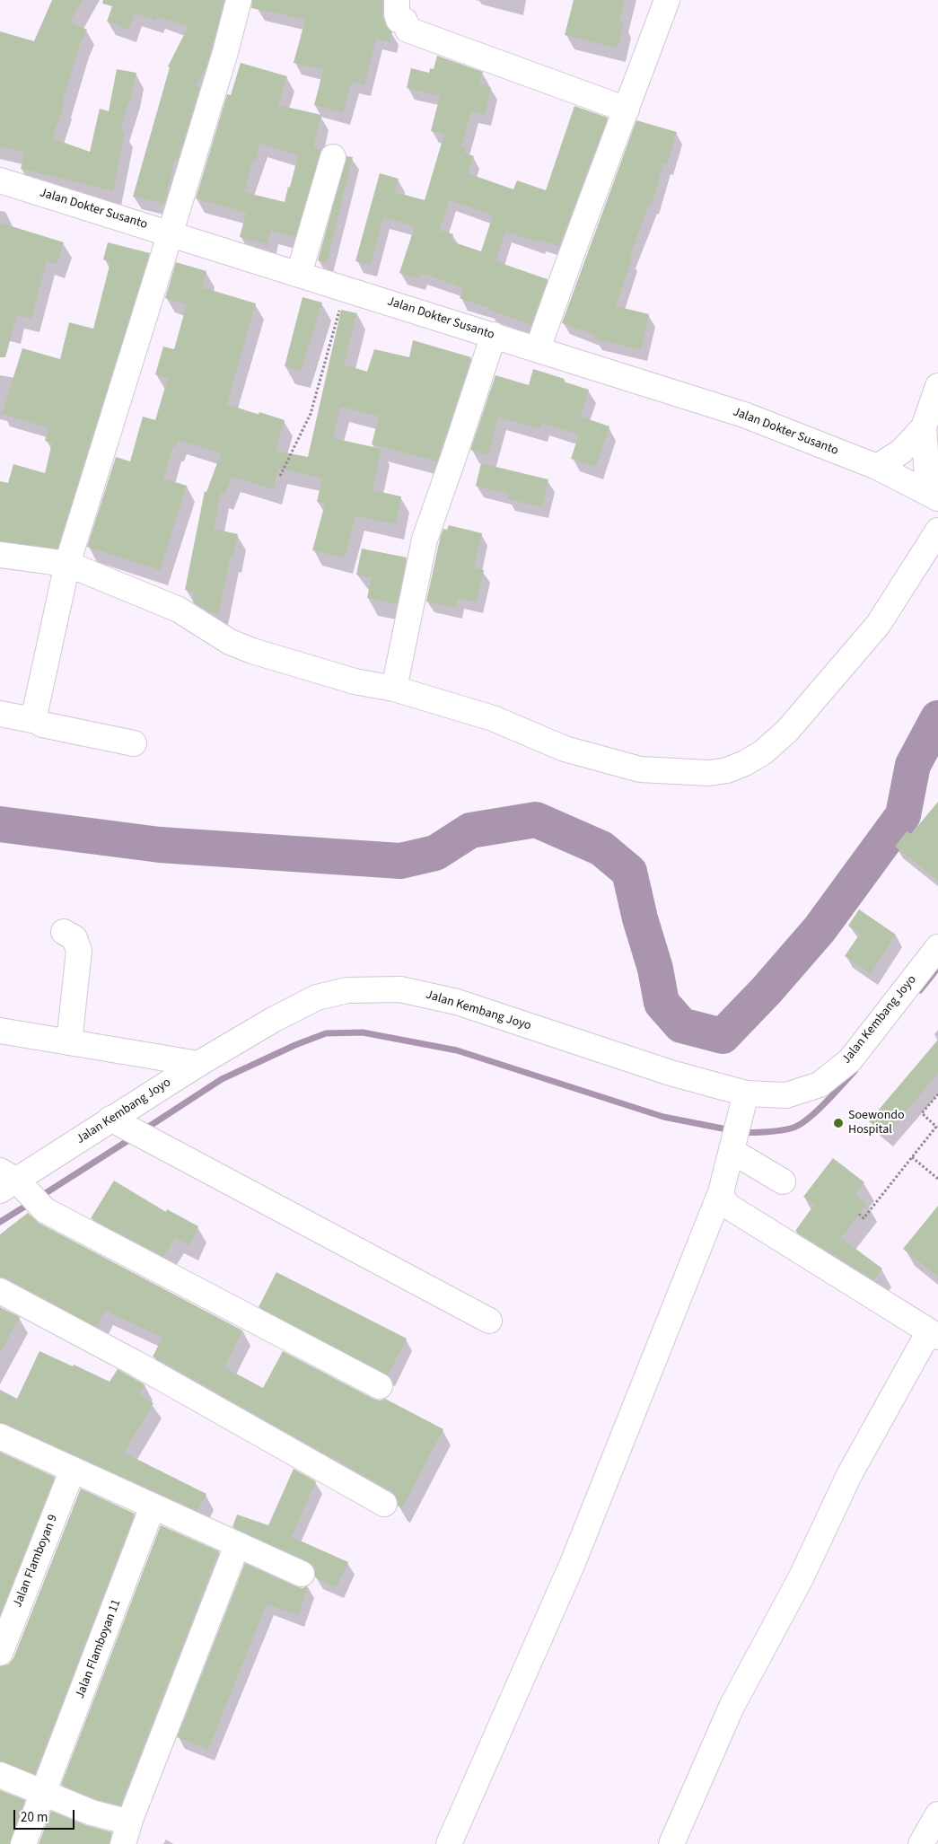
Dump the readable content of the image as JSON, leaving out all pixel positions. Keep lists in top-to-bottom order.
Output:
{
  "streets": {
    "street": [
      "Jalan Dokter Susanto",
      "Jalan Kembang Joyo",
      "Jalan Flamboyan 9",
      "Jalan Flamboyan 11"
    ]
  },
  "places": ["Soewondo Hospital"],
  "scale_bar": "20 m"
}
